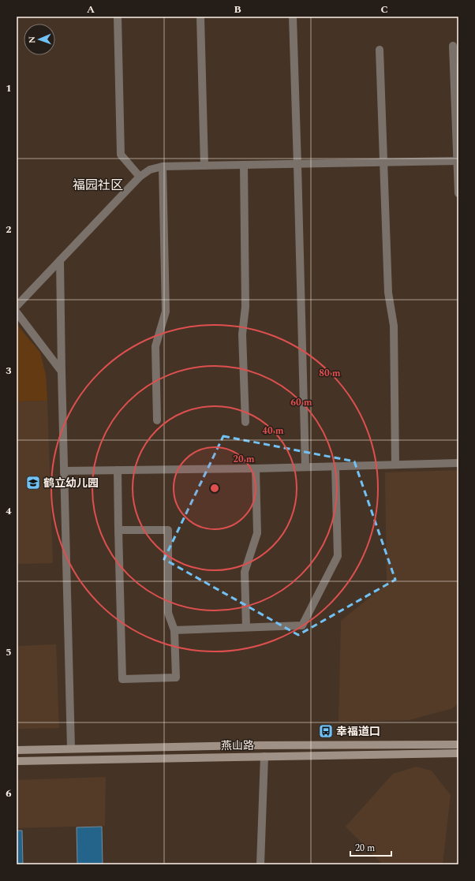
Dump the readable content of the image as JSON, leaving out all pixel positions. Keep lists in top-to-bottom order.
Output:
{
  "streets": {
    "main road": ["燕山路"]
  },
  "districts": ["福园社区"],
  "places": {
    "school or university": ["鹤立幼儿园"],
    "bus stop": ["幸福道口"]
  },
  "scale_bar": "20 m",
  "north": "left",
  "grid": {
    "columns": ["A", "B", "C"],
    "rows": [
      "1",
      "2",
      "3",
      "4",
      "5",
      "6"
    ]
  },
  "rings": [
    "80 m",
    "60 m",
    "40 m",
    "20 m"
  ]
}
